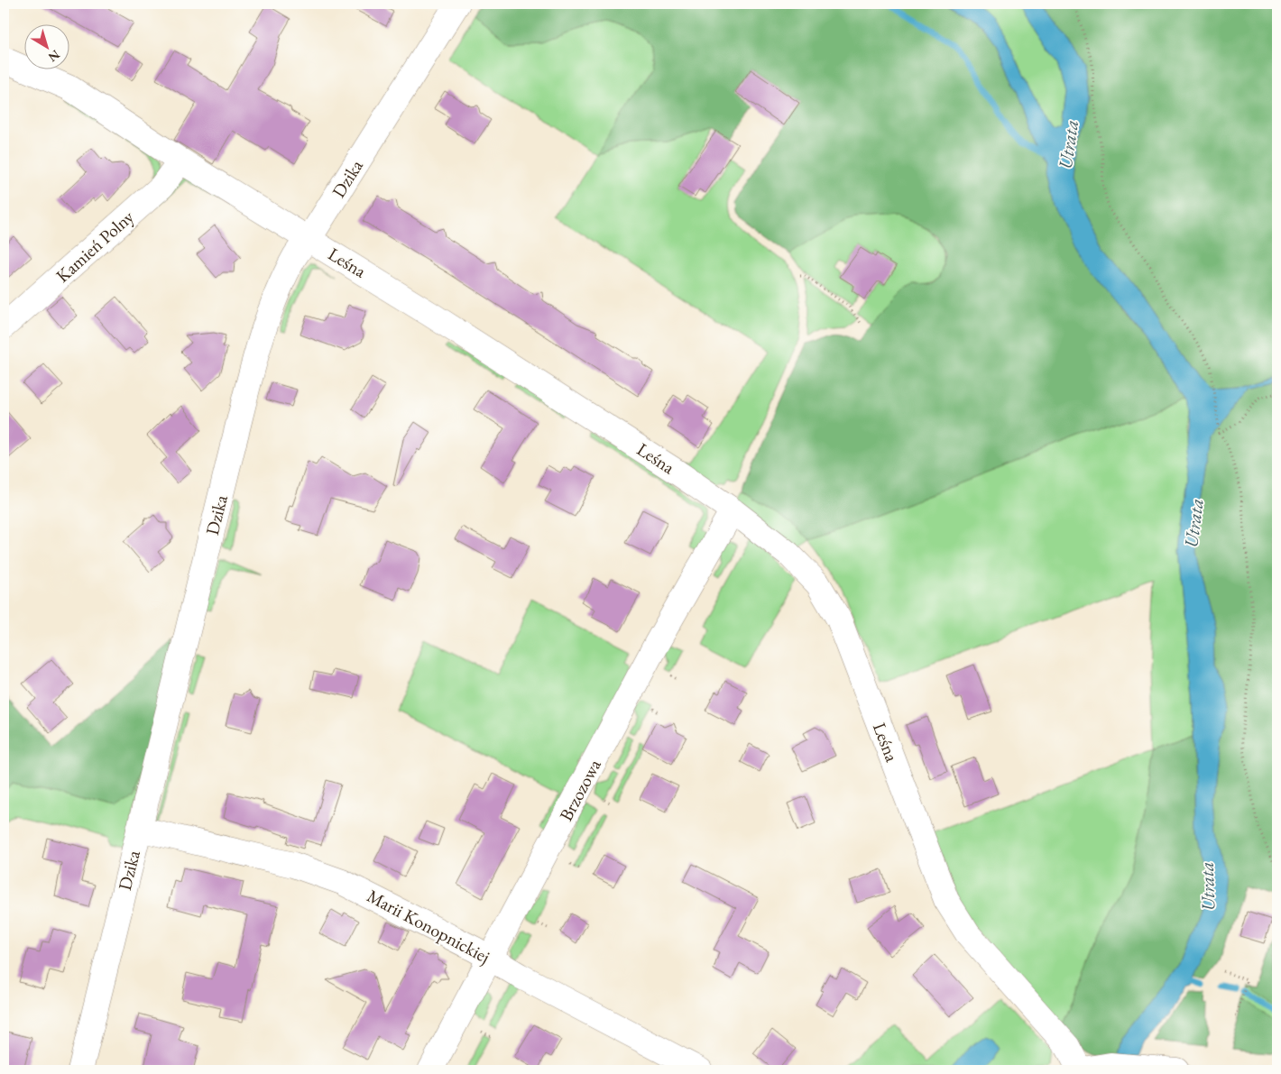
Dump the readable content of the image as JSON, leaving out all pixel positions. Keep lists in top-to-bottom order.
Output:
{
  "streets": {
    "street": [
      "Dzika",
      "Kamień Polny",
      "Leśna",
      "Brzozowa",
      "Marii Konopnickiej"
    ]
  },
  "crossings": [
    ["Dzika", "Leśna"],
    ["Dzika", "Marii Konopnickiej"],
    ["Kamień Polny", "Leśna"],
    ["Leśna", "Brzozowa"],
    ["Brzozowa", "Marii Konopnickiej"]
  ],
  "water": ["Utrata"],
  "north": "bottom right"
}
